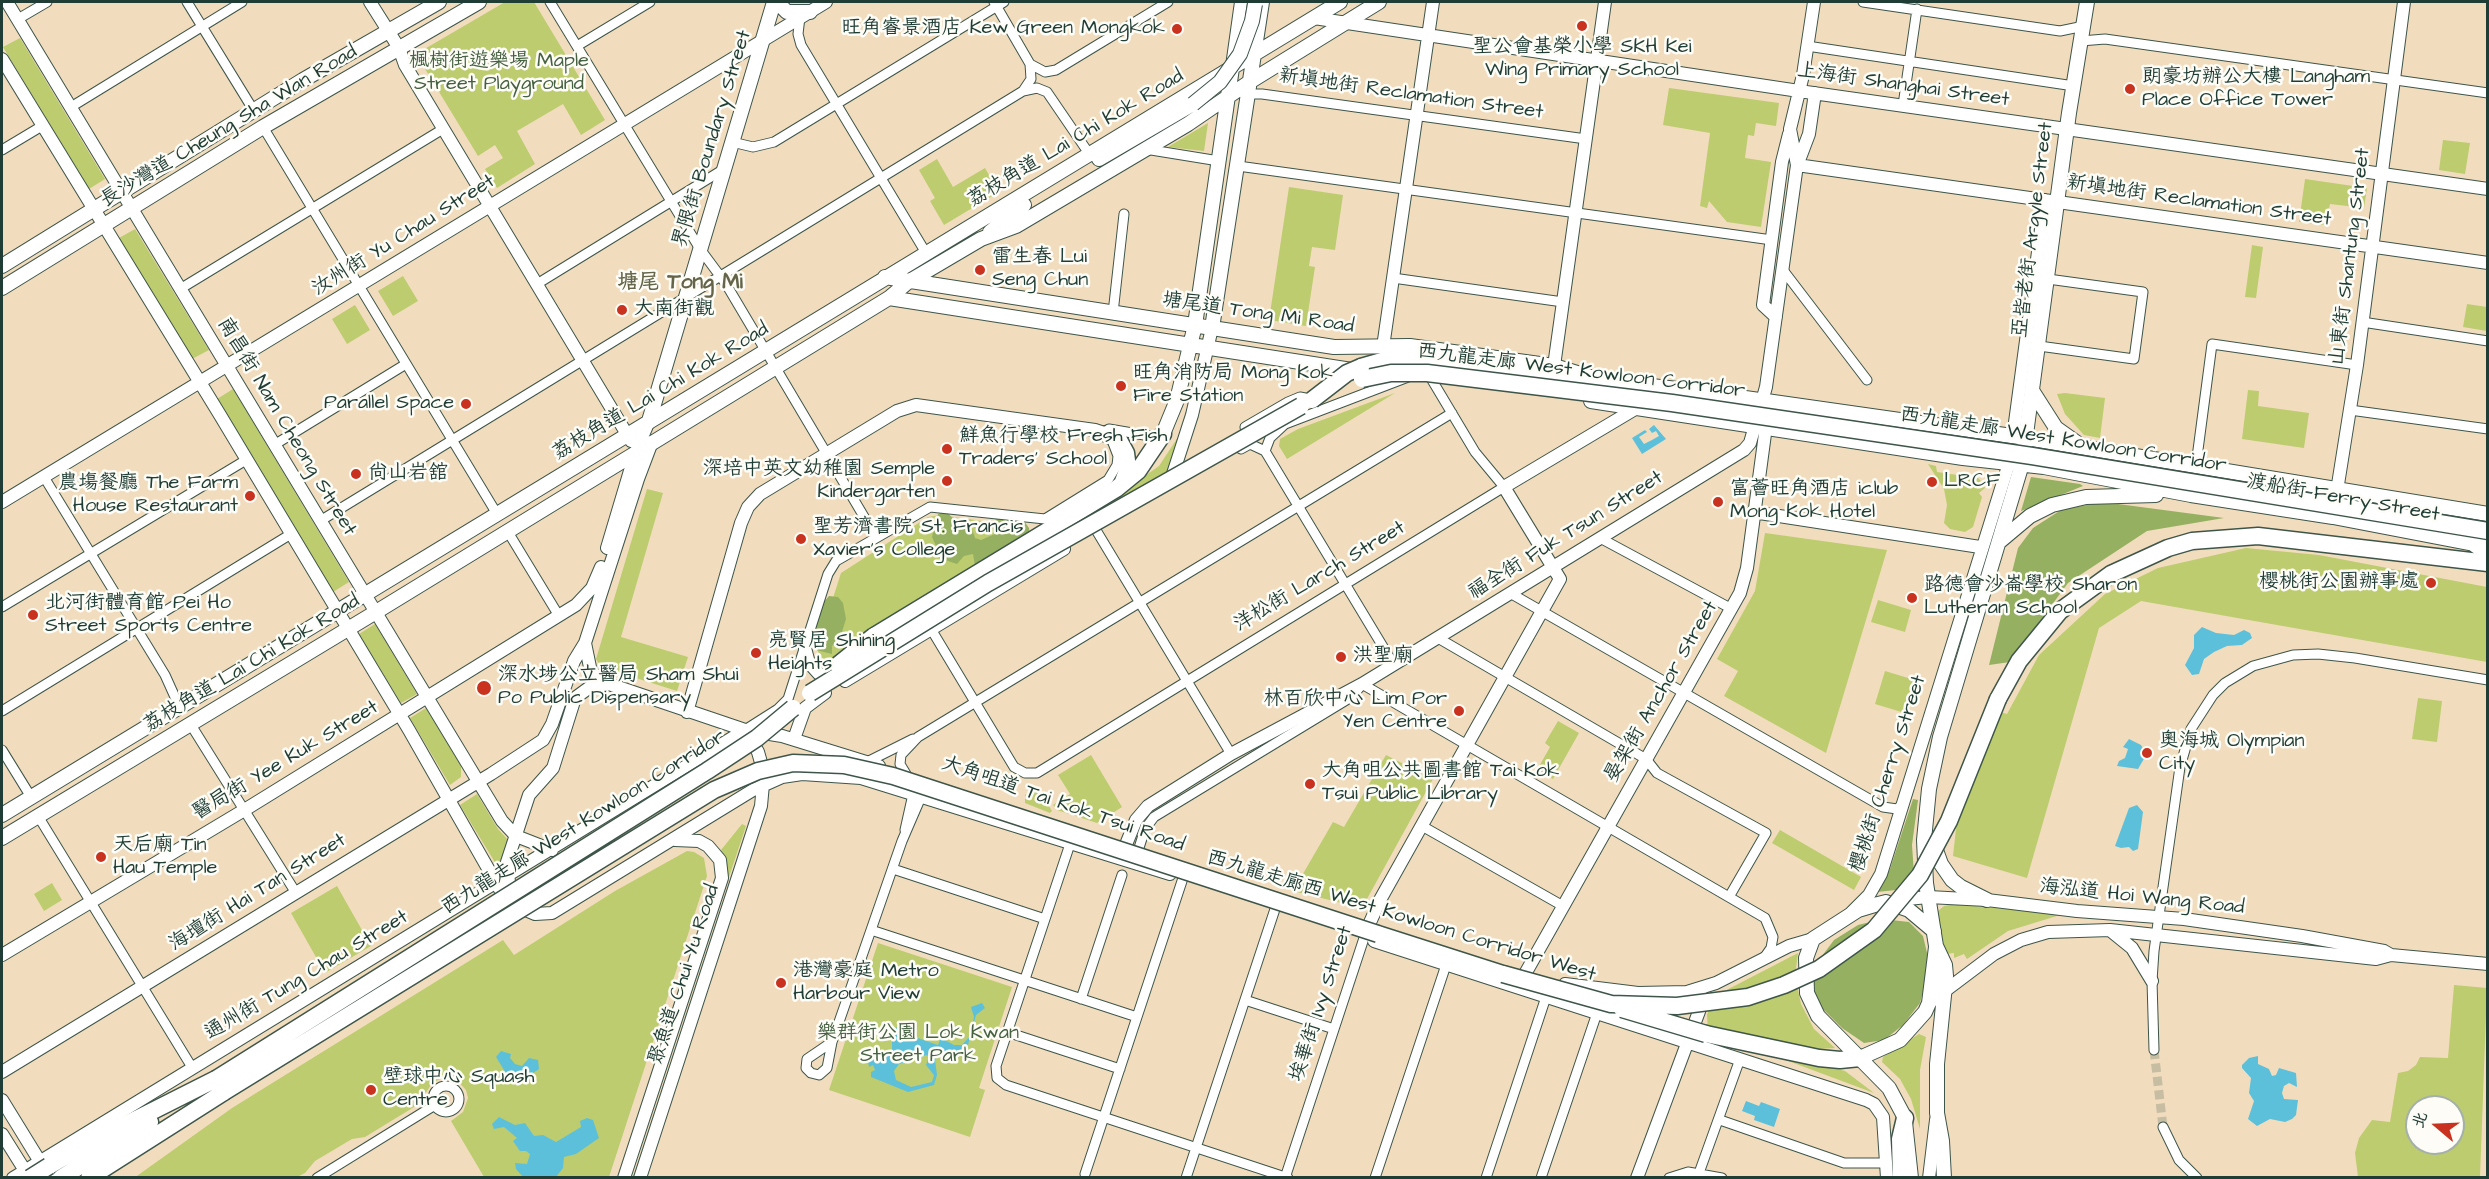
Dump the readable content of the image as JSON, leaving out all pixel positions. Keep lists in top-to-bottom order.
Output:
{
  "streets": {
    "highway": ["西九龍走廊 West Kowloon Corridor", "西九龍走廊西 West Kowloon Corridor West"],
    "main road": [
      "長沙灣道 Cheung Sha Wan Road",
      "界限街 Boundary Street",
      "荔枝角道 Lai Chi Kok Road",
      "亞皆老街 Argyle Street",
      "塘尾道 Tong Mi Road",
      "渡船街 Ferry Street",
      "櫻桃街 Cherry Street",
      "海泓道 Hoi Wang Road"
    ],
    "street": [
      "上海街 Shanghai Street",
      "新填地街 Reclamation Street",
      "汝州街 Yu Chau Street",
      "山東街 Shantung Street",
      "南昌街 Nam Cheong Street",
      "福全街 Fuk Tsun Street",
      "洋松街 Larch Street",
      "晏架街 Anchor Street",
      "醫局街 Yee Kuk Street",
      "大角咀道 Tai Kok Tsui Road",
      "海壇街 Hai Tan Street",
      "聚魚道 Chui Yu Road",
      "通州街 Tung Chau Street",
      "埃華街 Ivy Street"
    ]
  },
  "crossings": [
    ["上海街 Shanghai Street", "荔枝角道 Lai Chi Kok Road"],
    ["上海街 Shanghai Street", "亞皆老街 Argyle Street"],
    ["上海街 Shanghai Street", "山東街 Shantung Street"],
    ["新填地街 Reclamation Street", "荔枝角道 Lai Chi Kok Road"],
    ["新填地街 Reclamation Street", "亞皆老街 Argyle Street"],
    ["新填地街 Reclamation Street", "山東街 Shantung Street"],
    ["新填地街 Reclamation Street", "晏架街 Anchor Street"],
    ["長沙灣道 Cheung Sha Wan Road", "南昌街 Nam Cheong Street"],
    ["界限街 Boundary Street", "荔枝角道 Lai Chi Kok Road"],
    ["界限街 Boundary Street", "汝州街 Yu Chau Street"],
    ["界限街 Boundary Street", "醫局街 Yee Kuk Street"],
    ["荔枝角道 Lai Chi Kok Road", "塘尾道 Tong Mi Road"],
    ["荔枝角道 Lai Chi Kok Road", "南昌街 Nam Cheong Street"],
    ["亞皆老街 Argyle Street", "塘尾道 Tong Mi Road"],
    ["亞皆老街 Argyle Street", "櫻桃街 Cherry Street"],
    ["汝州街 Yu Chau Street", "南昌街 Nam Cheong Street"],
    ["山東街 Shantung Street", "渡船街 Ferry Street"],
    ["塘尾道 Tong Mi Road", "渡船街 Ferry Street"],
    ["塘尾道 Tong Mi Road", "福全街 Fuk Tsun Street"],
    ["塘尾道 Tong Mi Road", "洋松街 Larch Street"],
    ["塘尾道 Tong Mi Road", "晏架街 Anchor Street"],
    ["塘尾道 Tong Mi Road", "櫻桃街 Cherry Street"],
    ["西九龍走廊 West Kowloon Corridor", "西九龍走廊西 West Kowloon Corridor West"],
    ["南昌街 Nam Cheong Street", "醫局街 Yee Kuk Street"],
    ["南昌街 Nam Cheong Street", "大角咀道 Tai Kok Tsui Road"],
    ["南昌街 Nam Cheong Street", "海壇街 Hai Tan Street"],
    ["南昌街 Nam Cheong Street", "通州街 Tung Chau Street"],
    ["福全街 Fuk Tsun Street", "晏架街 Anchor Street"],
    ["福全街 Fuk Tsun Street", "大角咀道 Tai Kok Tsui Road"],
    ["福全街 Fuk Tsun Street", "埃華街 Ivy Street"],
    ["晏架街 Anchor Street", "大角咀道 Tai Kok Tsui Road"],
    ["櫻桃街 Cherry Street", "大角咀道 Tai Kok Tsui Road"],
    ["櫻桃街 Cherry Street", "海泓道 Hoi Wang Road"],
    ["大角咀道 Tai Kok Tsui Road", "海壇街 Hai Tan Street"],
    ["大角咀道 Tai Kok Tsui Road", "海泓道 Hoi Wang Road"],
    ["大角咀道 Tai Kok Tsui Road", "西九龍走廊西 West Kowloon Corridor West"],
    ["大角咀道 Tai Kok Tsui Road", "聚魚道 Chui Yu Road"],
    ["大角咀道 Tai Kok Tsui Road", "通州街 Tung Chau Street"],
    ["大角咀道 Tai Kok Tsui Road", "埃華街 Ivy Street"],
    ["聚魚道 Chui Yu Road", "通州街 Tung Chau Street"]
  ],
  "districts": ["塘尾 Tong Mi"],
  "parks": ["楓樹街遊樂場 Maple Street Playground", "樂群街公園 Lok Kwan Street Park"],
  "places": [
    "聖公會基榮小學 SKH Kei Wing Primary School",
    "旺角睿景酒店 Kew Green Mongkok",
    "朗豪坊辦公大樓 Langham Place Office Tower",
    "雷生春 Lui Seng Chun",
    "大南街觀",
    "旺角消防局 Mong Kok Fire Station",
    "Parallel Space",
    "鮮魚行學校 Fresh Fish Traders' School",
    "尚山岩舘",
    "深培中英文幼稚園 Semple Kindergarten",
    "LRCF",
    "農塲餐廳 The Farm House Restaurant",
    "富薈旺角酒店 iclub Mong Kok Hotel",
    "聖芳濟書院 St. Francis Xavier's College",
    "櫻桃街公園辦事處",
    "路德會沙崙學校 Sharon Lutheran School",
    "北河街體育館 Pei Ho Street Sports Centre",
    "亮賢居 Shining Heights",
    "洪聖廟",
    "深水埗公立醫局 Sham Shui Po Public Dispensary",
    "林百欣中心 Lim Por Yen Centre",
    "奧海城 Olympian City",
    "大角咀公共圖書館 Tai Kok Tsui Public Library",
    "天后廟 Tin Hau Temple",
    "港灣豪庭 Metro Harbour View",
    "壁球中心 Squash Centre"
  ],
  "north": "left"
}
